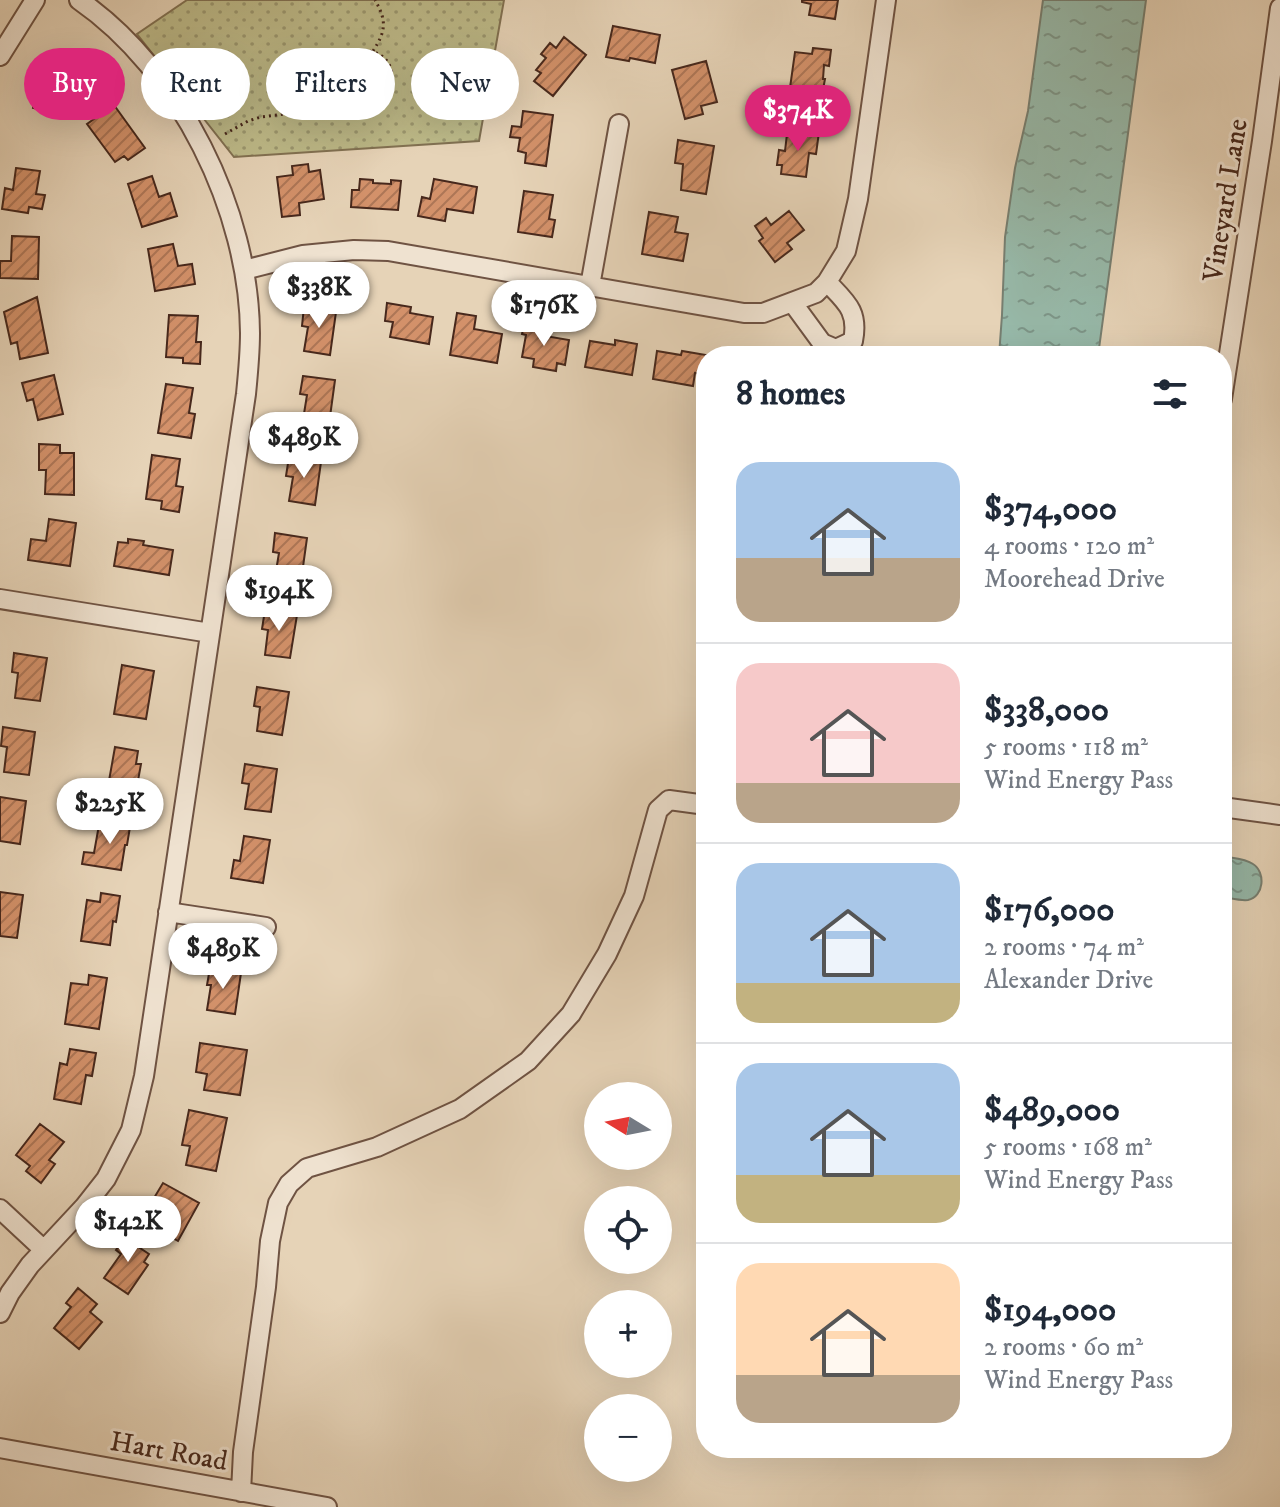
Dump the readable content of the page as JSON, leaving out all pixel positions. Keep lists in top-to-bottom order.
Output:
{
  "streets": {
    "street": ["Vineyard Lane", "Hart Road"]
  },
  "north": "left",
  "page": {
    "chip": [
      "Buy",
      "Rent",
      "Filters",
      "New"
    ],
    "price": [
      "$374K",
      "$338K",
      "$176K",
      "$489K",
      "$194K",
      "$225K",
      "$489K",
      "$142K"
    ],
    "heading": "8 homes",
    "list": [
      {
        "name": "$374,000",
        "note": "4 rooms · 120 m² · Moorehead Drive"
      },
      {
        "name": "$338,000",
        "note": "5 rooms · 118 m² · Wind Energy Pass"
      },
      {
        "name": "$176,000",
        "note": "2 rooms · 74 m² · Alexander Drive"
      },
      {
        "name": "$489,000",
        "note": "5 rooms · 168 m² · Wind Energy Pass"
      },
      {
        "name": "$194,000",
        "note": "2 rooms · 60 m² · Wind Energy Pass"
      }
    ],
    "map_buttons": ["+", "−"]
  }
}
